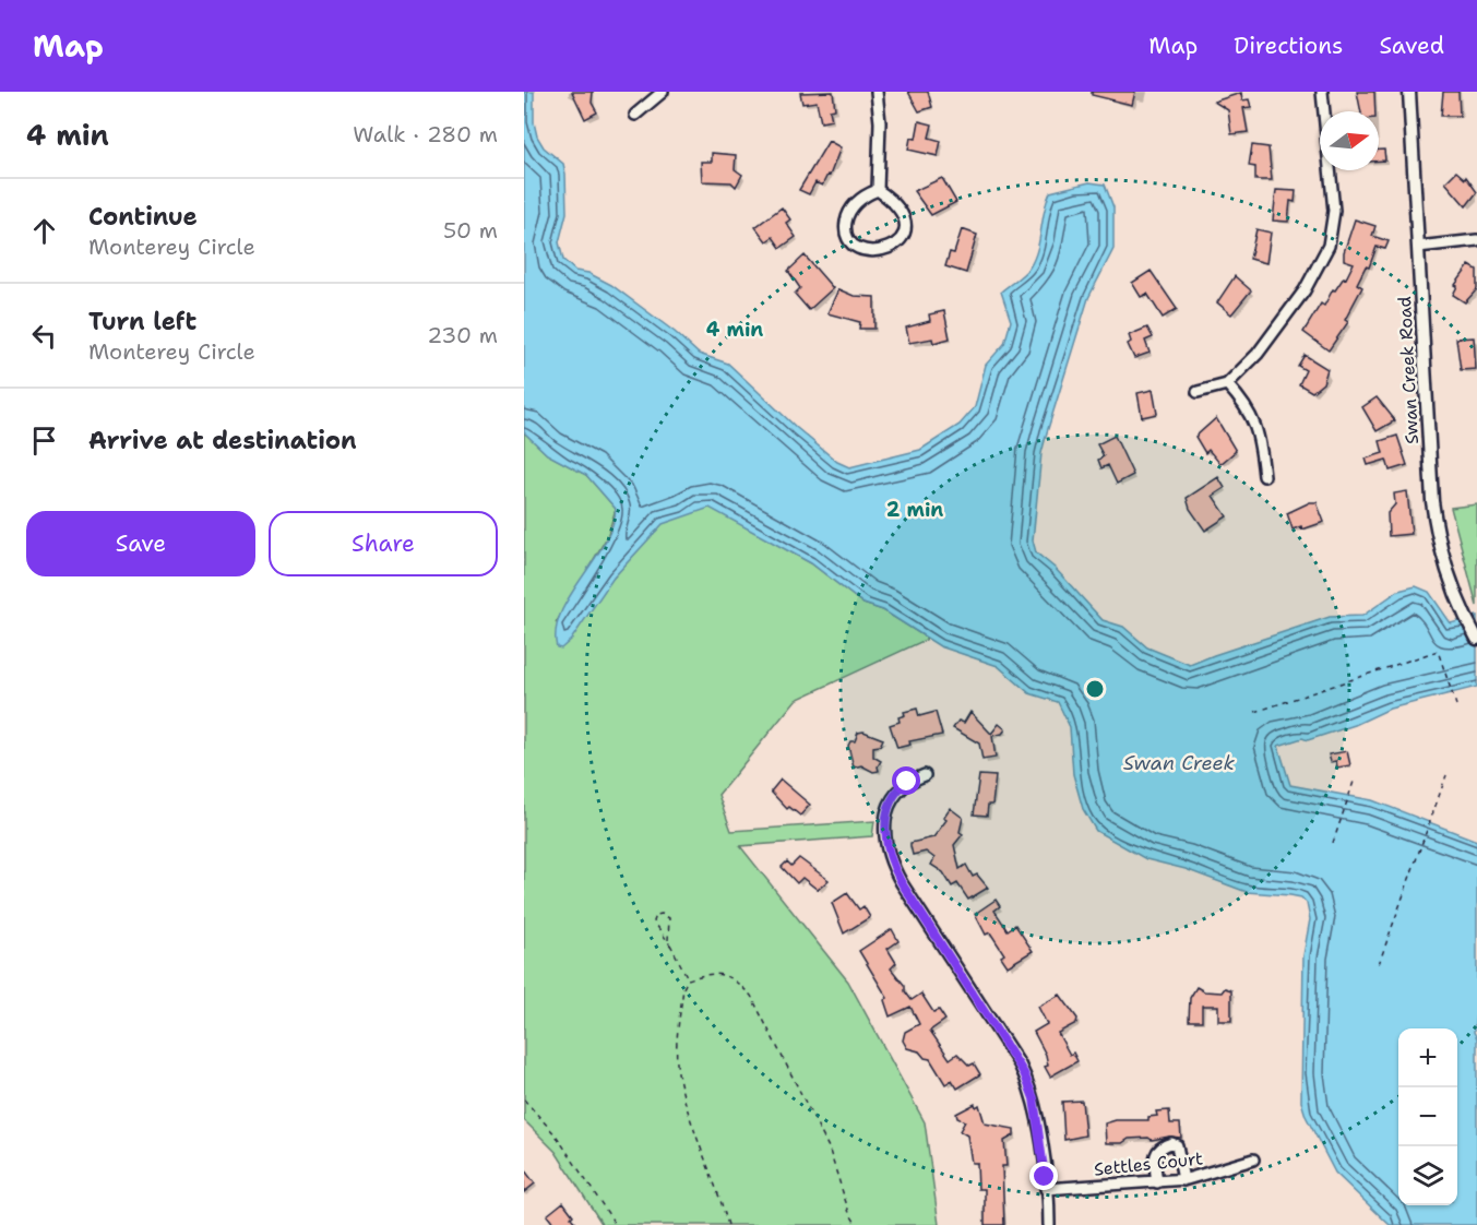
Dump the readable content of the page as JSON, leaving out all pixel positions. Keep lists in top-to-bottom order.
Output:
{
  "streets": {
    "street": ["Swan Creek Road", "Settles Court"]
  },
  "water": ["Swan Creek"],
  "north": "right",
  "page": {
    "header": "Map",
    "nav": ["Map", "Directions", "Saved"],
    "heading": ["4 min", "Walk · 280 m"],
    "list": [
      ["Continue", "Monterey Circle", "50 m"],
      ["Turn left", "Monterey Circle", "230 m"],
      "Arrive at destination"
    ],
    "buttons": ["Save", "Share"],
    "map_buttons": ["+", "−"]
  },
  "rings": ["4 min", "2 min"]
}
